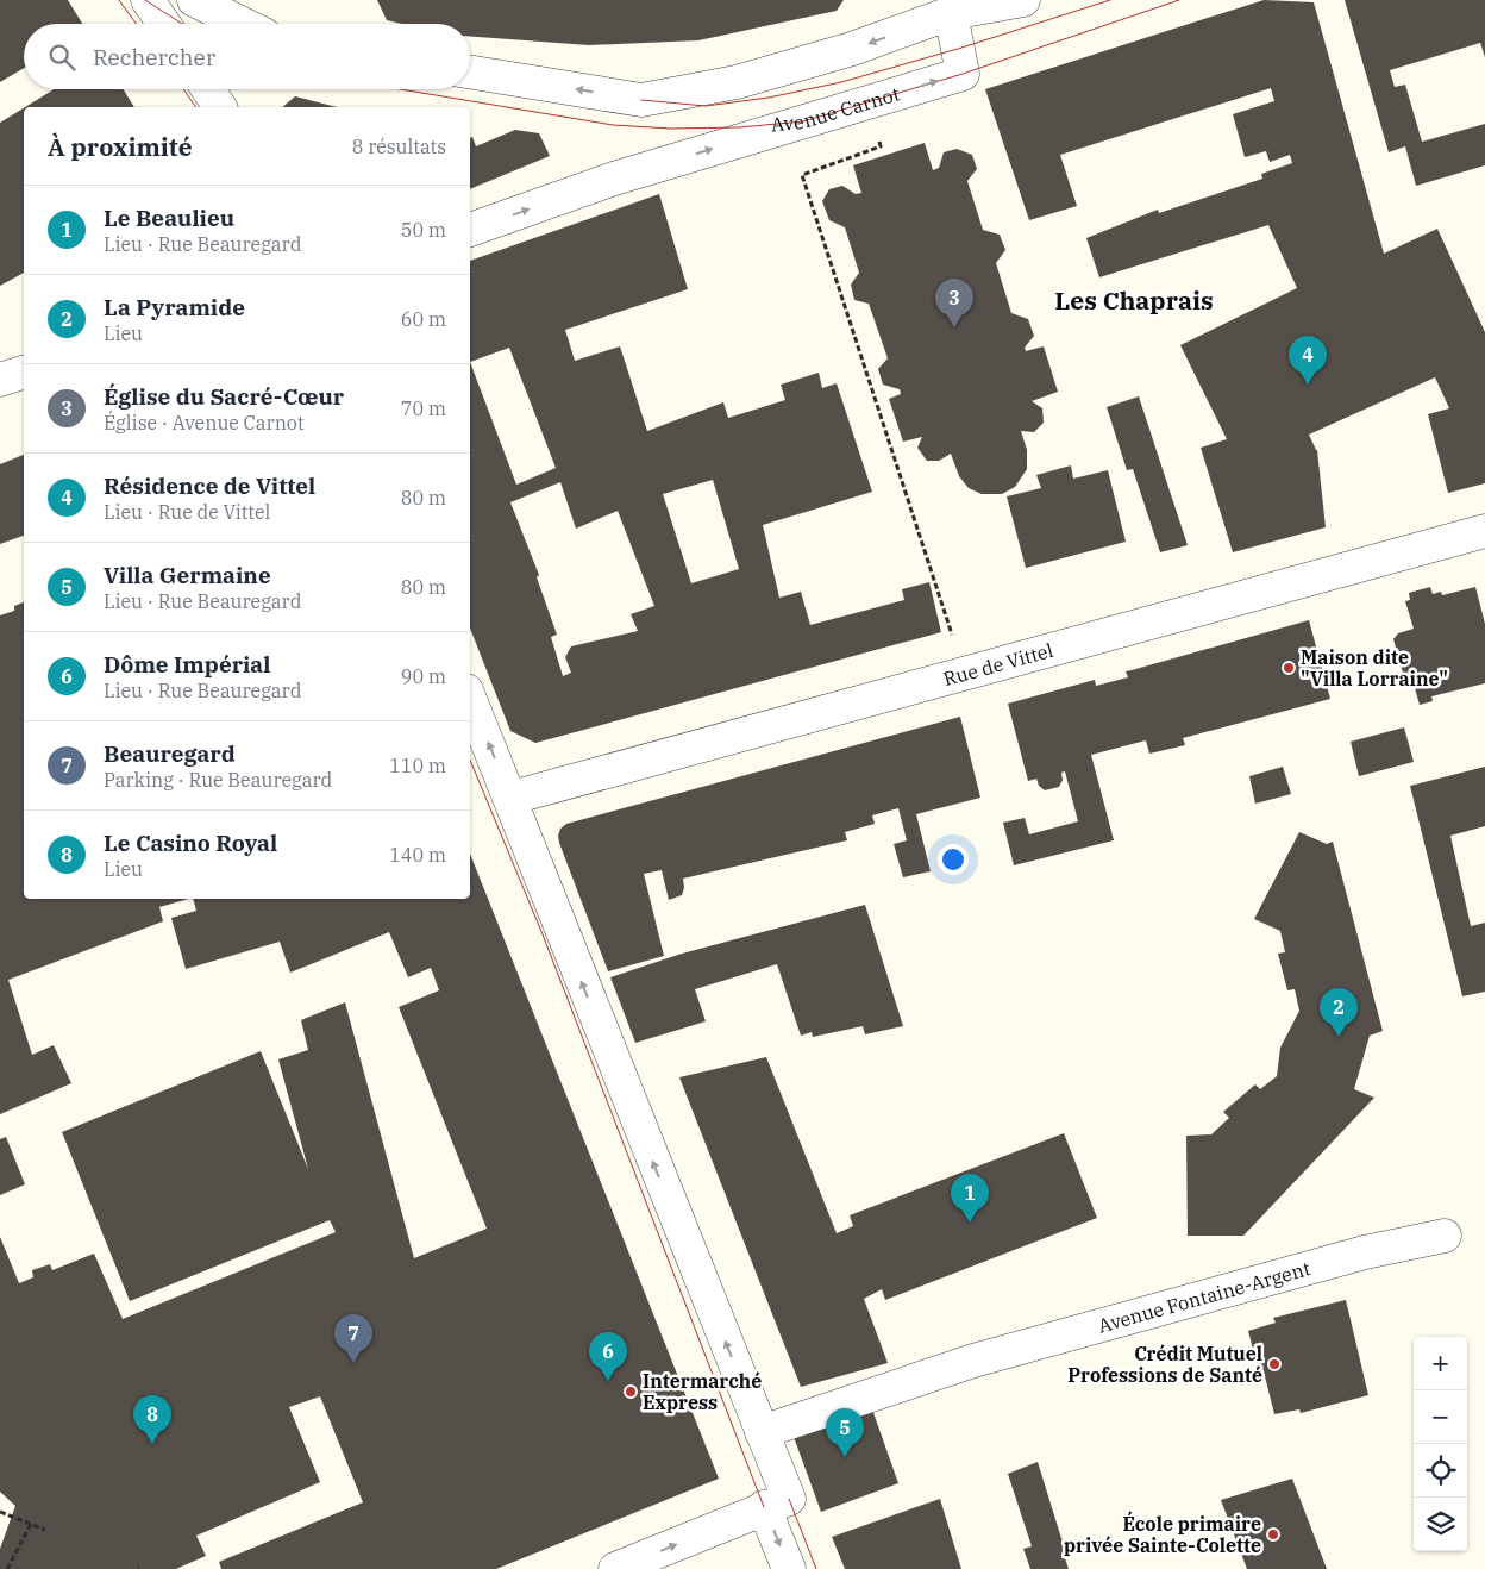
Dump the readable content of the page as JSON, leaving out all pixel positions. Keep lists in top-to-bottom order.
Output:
{
  "streets": {
    "street": ["Avenue Carnot", "Rue de Vittel", "Avenue Fontaine-Argent"]
  },
  "districts": ["Les Chaprais"],
  "places": [
    "Maison dite \"Villa Lorraine\"",
    "Crédit Mutuel Professions de Santé",
    "Intermarché Express",
    "École primaire privée Sainte-Colette"
  ],
  "page": {
    "search": "Rechercher",
    "heading": ["À proximité", "8 résultats"],
    "list": [
      {
        "mark": "1",
        "name": "Le Beaulieu",
        "note": "Lieu · Rue Beauregard",
        "value": "50 m"
      },
      {
        "mark": "2",
        "name": "La Pyramide",
        "note": "Lieu",
        "value": "60 m"
      },
      {
        "mark": "3",
        "name": "Église du Sacré-Cœur",
        "note": "Église · Avenue Carnot",
        "value": "70 m"
      },
      {
        "mark": "4",
        "name": "Résidence de Vittel",
        "note": "Lieu · Rue de Vittel",
        "value": "80 m"
      },
      {
        "mark": "5",
        "name": "Villa Germaine",
        "note": "Lieu · Rue Beauregard",
        "value": "80 m"
      },
      {
        "mark": "6",
        "name": "Dôme Impérial",
        "note": "Lieu · Rue Beauregard",
        "value": "90 m"
      },
      {
        "mark": "7",
        "name": "Beauregard",
        "note": "Parking · Rue Beauregard",
        "value": "110 m"
      },
      {
        "mark": "8",
        "name": "Le Casino Royal",
        "note": "Lieu",
        "value": "140 m"
      }
    ],
    "pins": [
      "3",
      "4",
      "2",
      "1",
      "7",
      "6",
      "8",
      "5"
    ],
    "map_buttons": ["+", "−"]
  }
}
